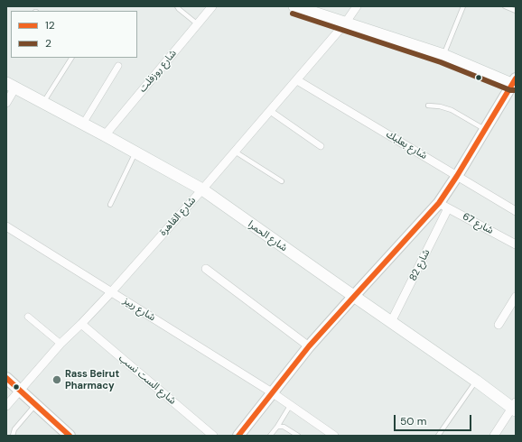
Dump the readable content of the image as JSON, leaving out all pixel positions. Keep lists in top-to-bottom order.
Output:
{
  "streets": {
    "main road": ["شارع الحمرا"],
    "street": [
      "شارع روزفلت",
      "شارع بعلبك",
      "شارع القاهرة",
      "شارع 67",
      "شارع 82",
      "شارع ربيز",
      "شارع الست نسب"
    ]
  },
  "crossings": [
    ["شارع روزفلت", "شارع الحمرا"],
    ["شارع بعلبك", "شارع القاهرة"],
    ["شارع القاهرة", "شارع الحمرا"],
    ["شارع القاهرة", "شارع ربيز"],
    ["شارع القاهرة", "شارع الست نسب"],
    ["شارع 67", "شارع 82"],
    ["شارع الحمرا", "شارع 82"]
  ],
  "places": ["Rass Beirut Pharmacy"],
  "lines": ["transit line 2", "transit line 12"],
  "legend": ["12", "2"],
  "scale_bar": "50 m"
}
